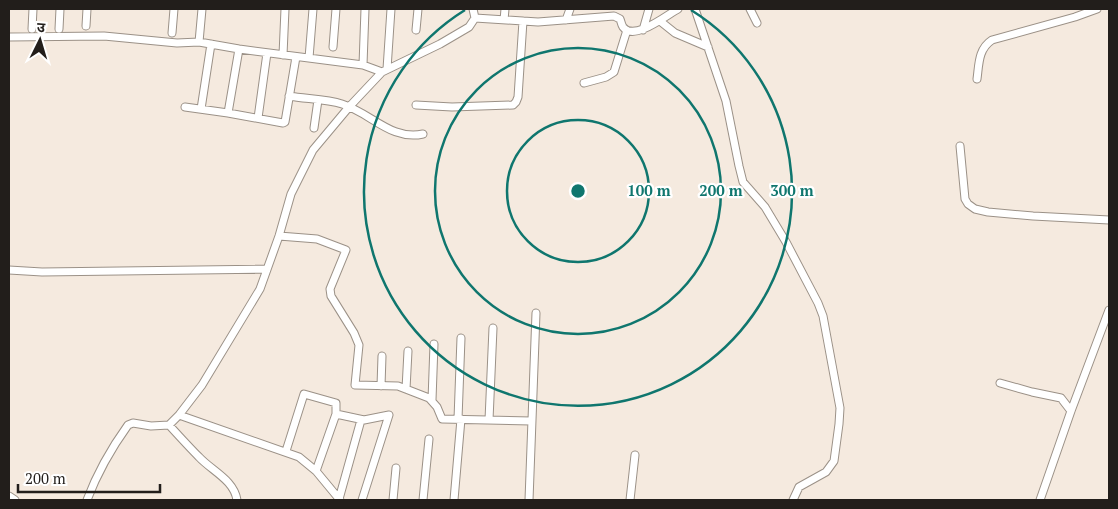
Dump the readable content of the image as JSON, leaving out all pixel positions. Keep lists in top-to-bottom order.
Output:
{
  "scale_bar": "200 m",
  "north": "top",
  "rings": ["100 m", "200 m", "300 m"]
}
